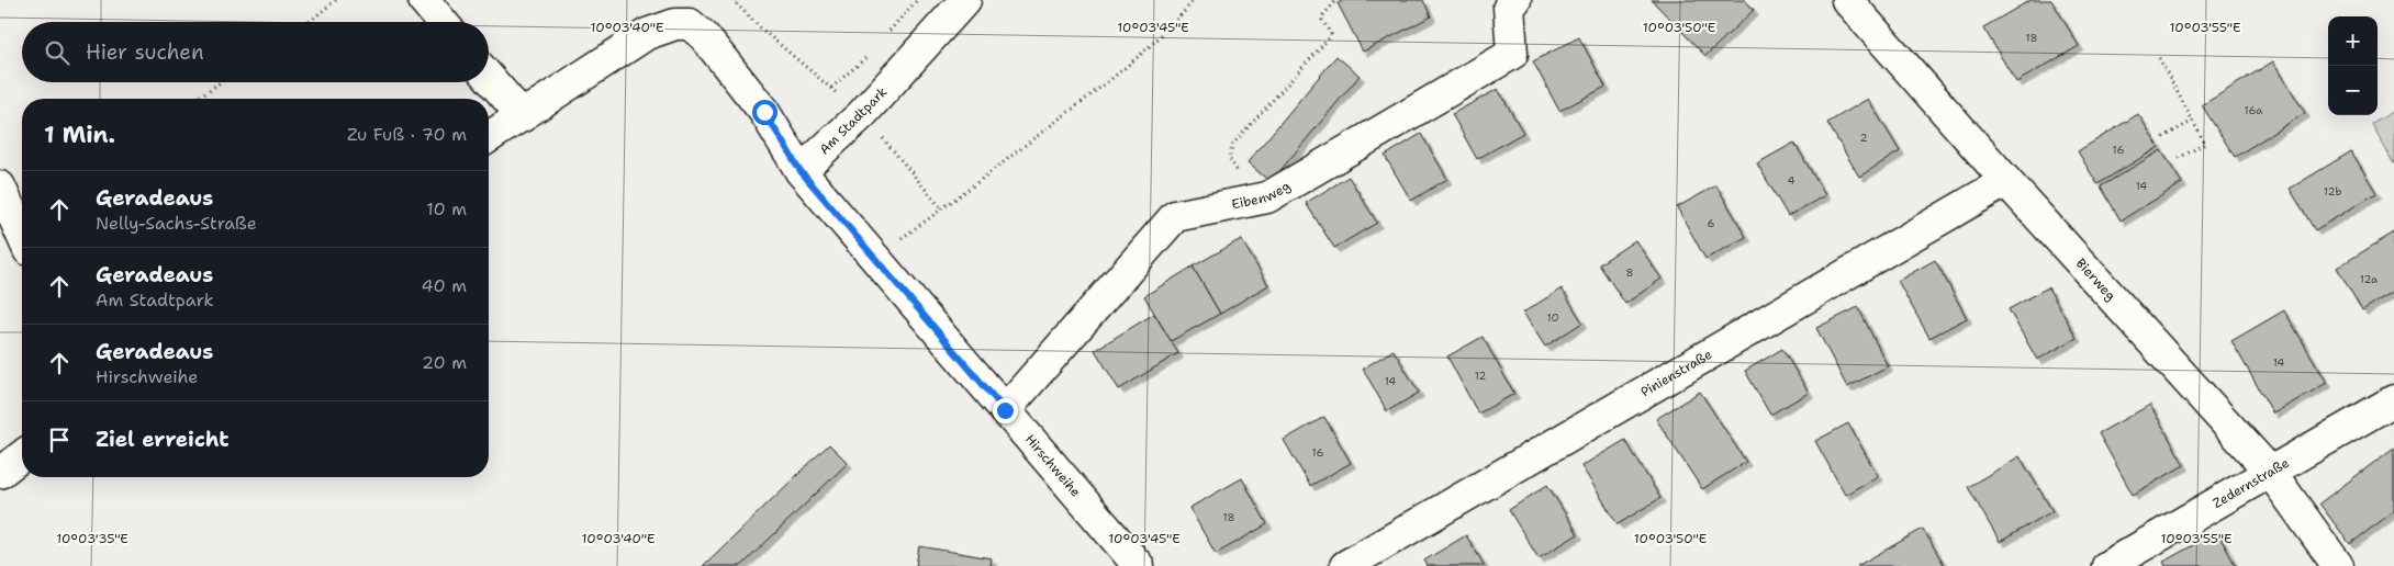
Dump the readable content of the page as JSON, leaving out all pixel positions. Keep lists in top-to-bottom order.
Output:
{
  "streets": {
    "street": [
      "Am Stadtpark",
      "Eibenweg",
      "Bierweg",
      "Pinienstraße",
      "Hirschweihe",
      "Zedernstraße"
    ]
  },
  "crossings": [
    ["Eibenweg", "Hirschweihe"],
    ["Bierweg", "Pinienstraße"],
    ["Bierweg", "Zedernstraße"]
  ],
  "house_numbers": [
    "18",
    "16a",
    "2",
    "16",
    "4",
    "14",
    "12b",
    "6",
    "8",
    "12a",
    "10",
    "14",
    "12",
    "14",
    "16",
    "18"
  ],
  "page": {
    "map_buttons": ["+", "−"],
    "search": "Hier suchen",
    "heading": ["1 Min.", "Zu Fuß · 70 m"],
    "list": [
      ["Geradeaus", "Nelly-Sachs-Straße", "10 m"],
      ["Geradeaus", "Am Stadtpark", "40 m"],
      ["Geradeaus", "Hirschweihe", "20 m"],
      "Ziel erreicht"
    ]
  },
  "coordinates": [
    "10°03'40\"E",
    "10°03'45\"E",
    "10°03'50\"E",
    "10°03'55\"E",
    "10°03'35\"E"
  ]
}
